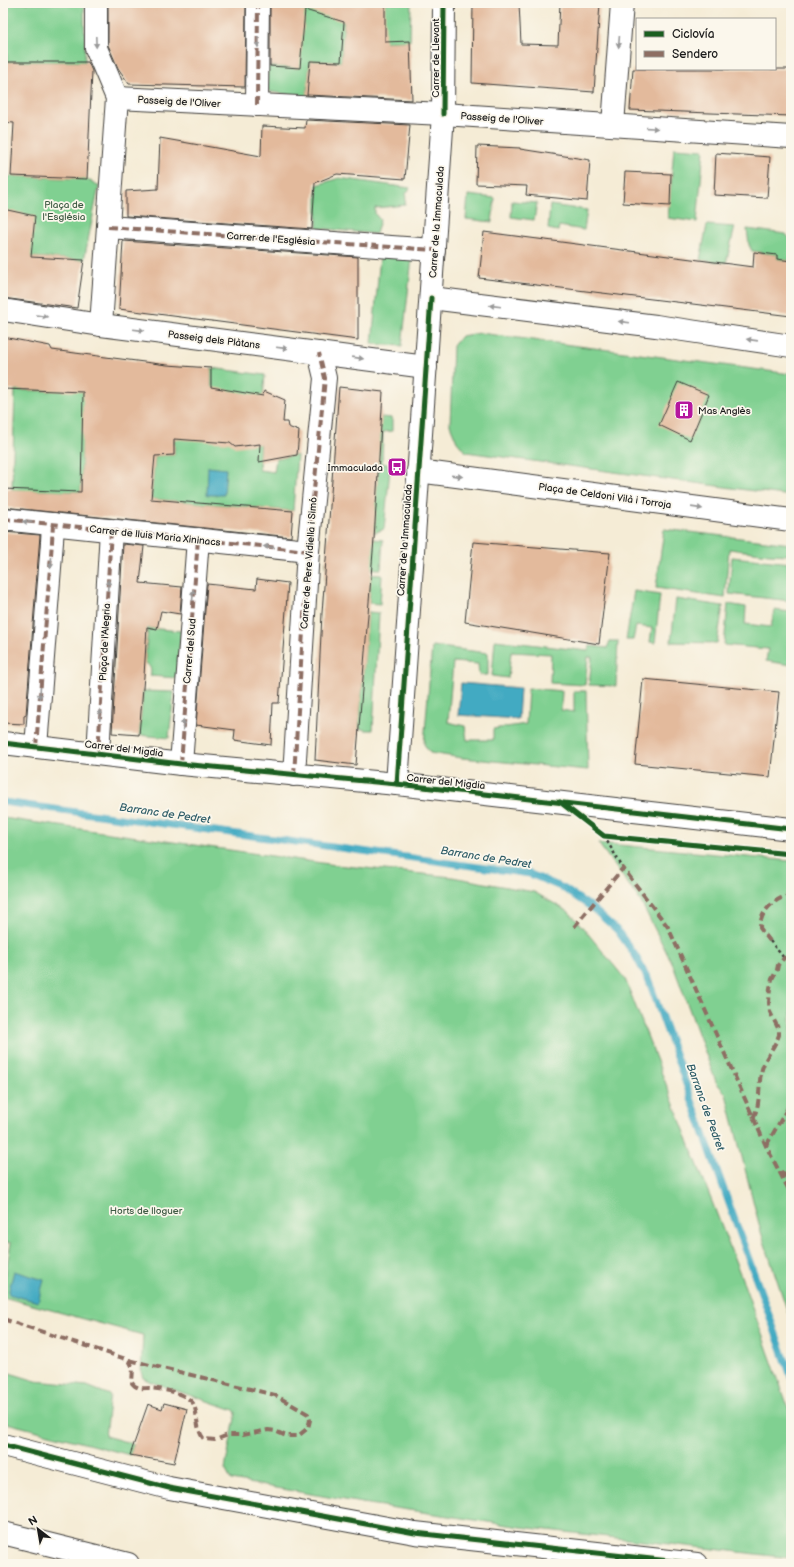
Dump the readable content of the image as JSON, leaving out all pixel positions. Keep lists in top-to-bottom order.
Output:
{
  "streets": {
    "main road": [
      "Carrer de Llevant",
      "Passeig de l'Oliver",
      "Carrer de la Immaculada",
      "Carrer de l'Església",
      "Passeig dels Plàtans",
      "Plaça de Celdoni Vilà i Torroja",
      "Carrer de lluis Maria Xininacs",
      "Carrer de Pere Vidiella i Simó",
      "Plaça de l'Alegria",
      "Carrer del Sud",
      "Carrer del Migdia"
    ]
  },
  "crossings": [
    ["Carrer de Llevant", "Passeig de l'Oliver"],
    ["Carrer de Llevant", "Carrer de la Immaculada"],
    ["Passeig de l'Oliver", "Carrer de la Immaculada"],
    ["Carrer de la Immaculada", "Carrer de l'Església"],
    ["Carrer de la Immaculada", "Passeig dels Plàtans"],
    ["Carrer de la Immaculada", "Plaça de Celdoni Vilà i Torroja"],
    ["Carrer de la Immaculada", "Carrer del Migdia"],
    ["Passeig dels Plàtans", "Carrer de Pere Vidiella i Simó"],
    ["Carrer de lluis Maria Xininacs", "Carrer de Pere Vidiella i Simó"],
    ["Carrer de lluis Maria Xininacs", "Plaça de l'Alegria"],
    ["Carrer de lluis Maria Xininacs", "Carrer del Sud"],
    ["Carrer de Pere Vidiella i Simó", "Carrer del Migdia"],
    ["Plaça de l'Alegria", "Carrer del Migdia"],
    ["Carrer del Sud", "Carrer del Migdia"]
  ],
  "one_way": ["Passeig dels Plàtans", "Carrer de lluis Maria Xininacs"],
  "water": ["Barranc de Pedret"],
  "parks": ["Plaça de l'Església", "Horts de lloguer"],
  "places": {
    "building": ["Mas Anglès"],
    "bus stop": ["Immaculada"]
  },
  "legend": ["Ciclovía", "Sendero"],
  "north": "top left"
}
